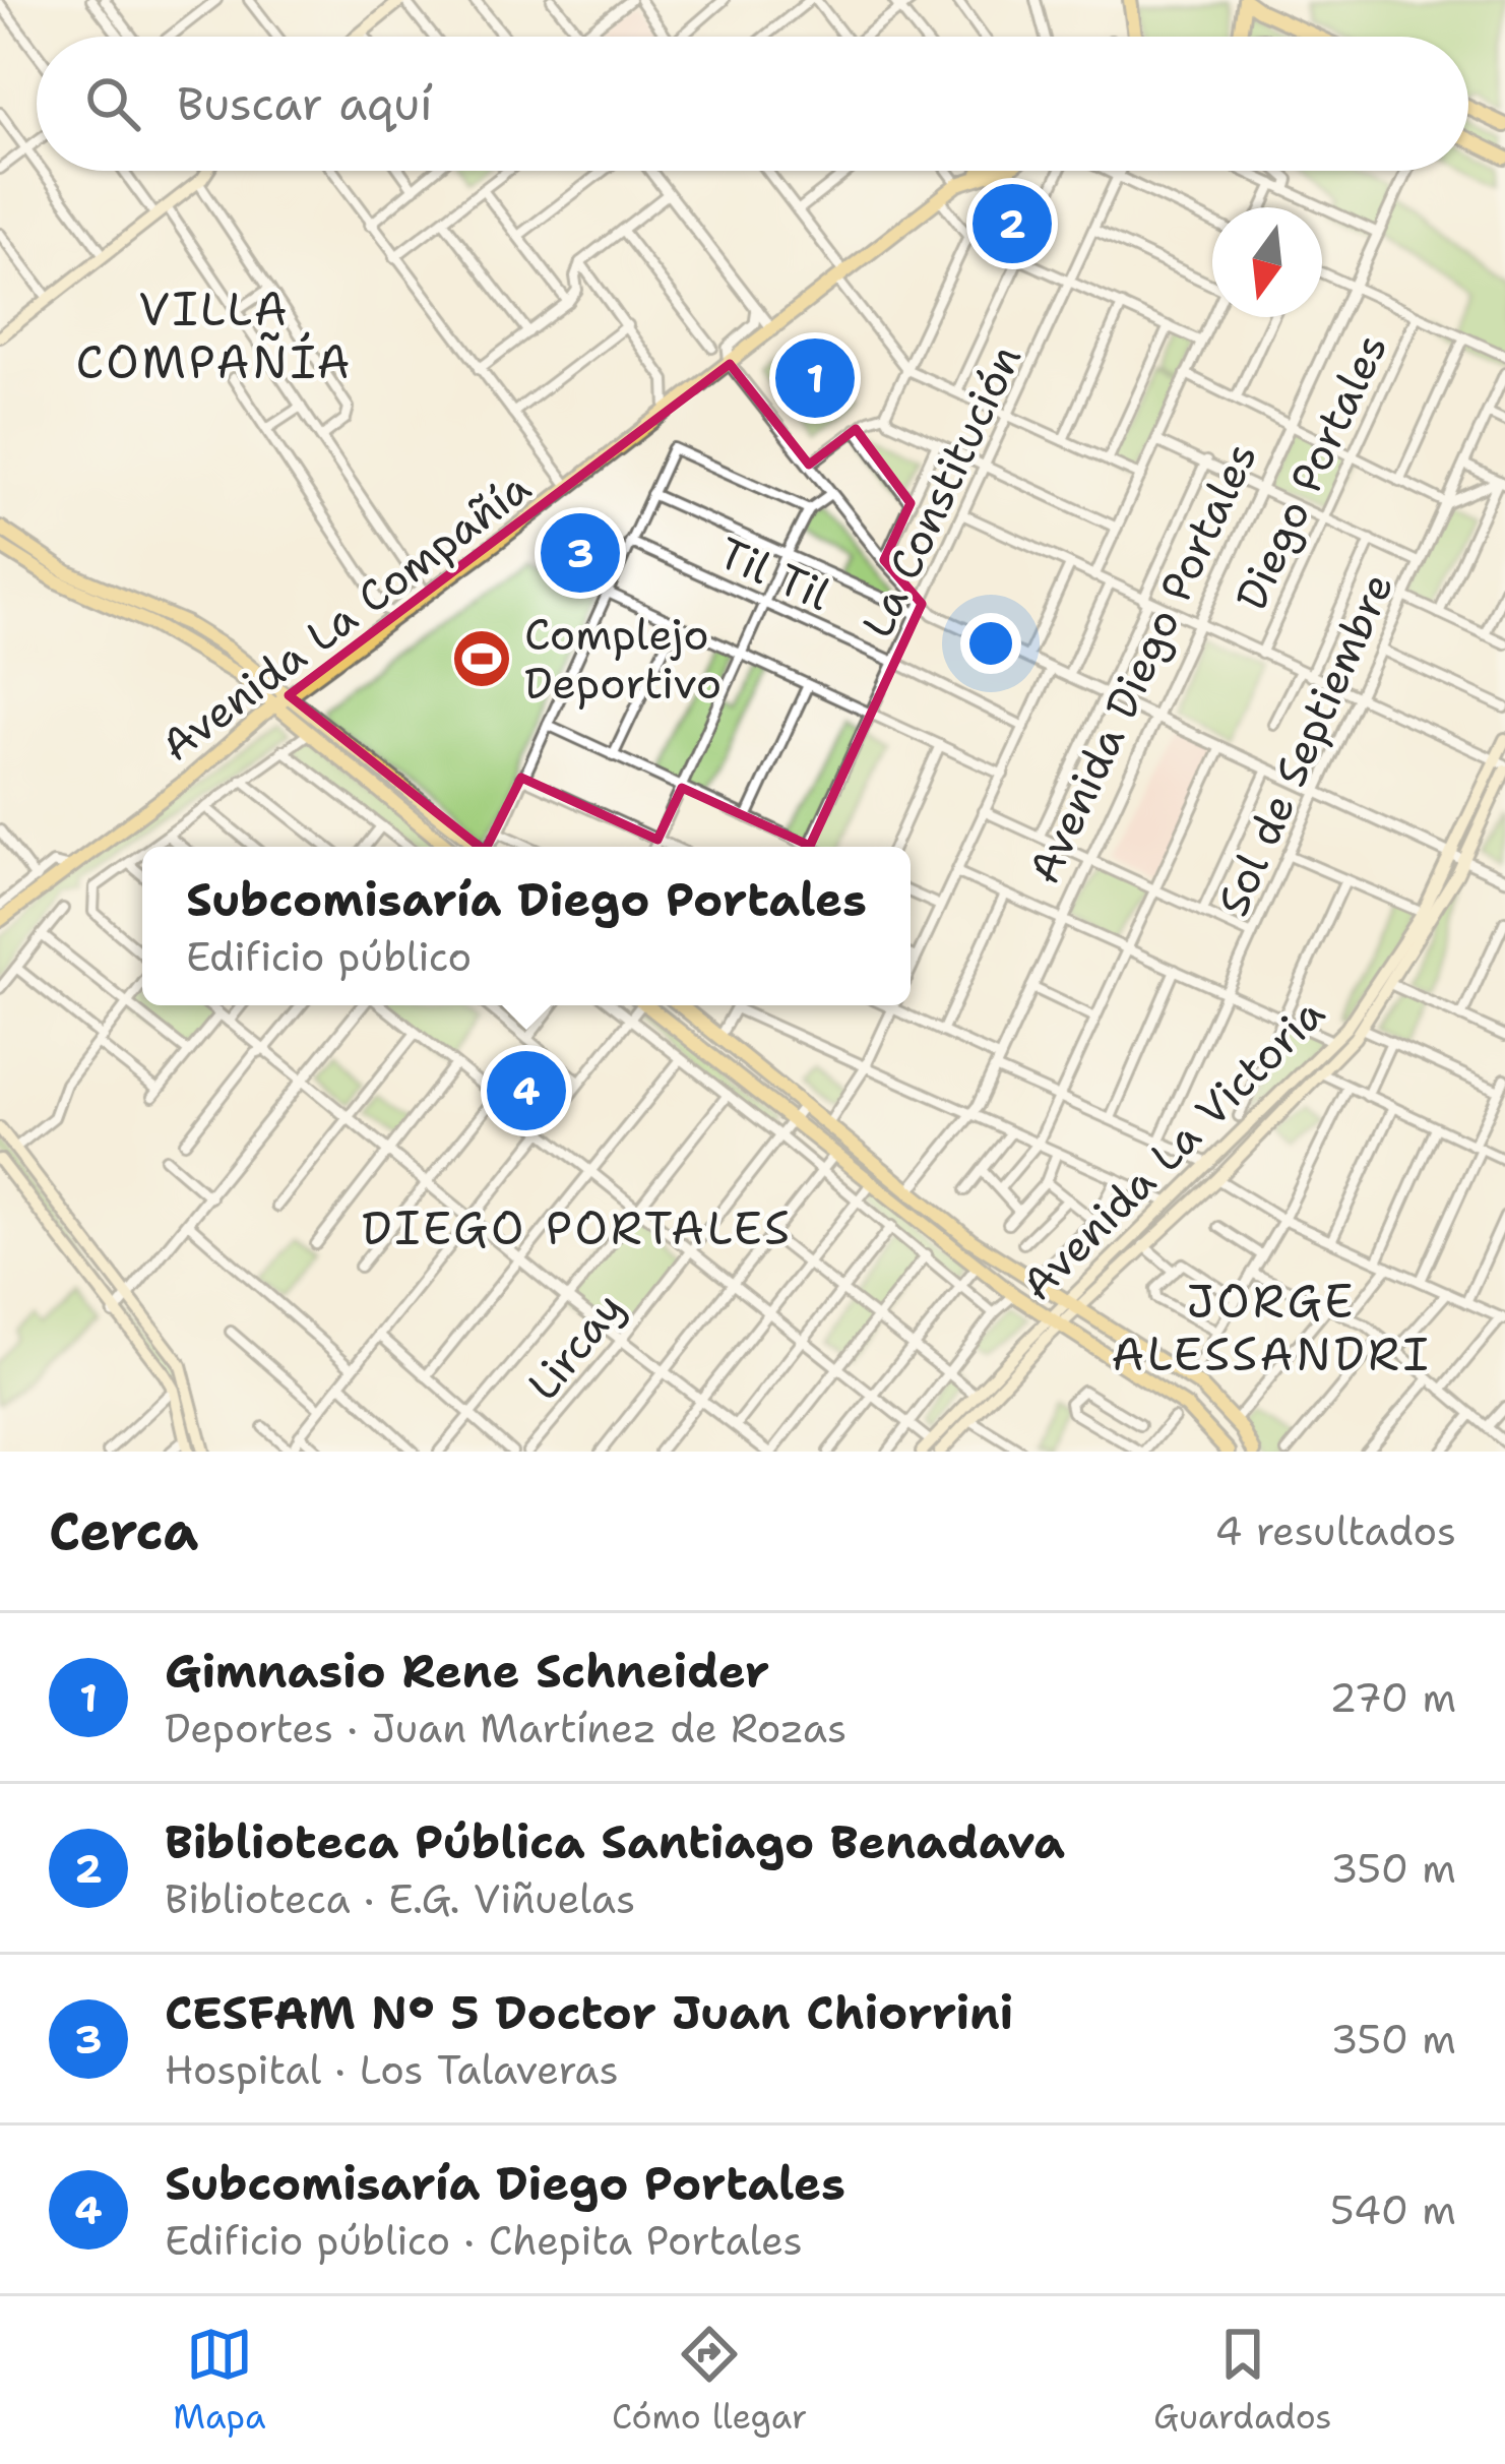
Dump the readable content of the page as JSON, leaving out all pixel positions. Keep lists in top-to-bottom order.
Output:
{
  "streets": {
    "main road": ["Avenida La Compañía", "Avenida La Victoria"],
    "street": [
      "Diego Portales",
      "La Constitución",
      "Til Til",
      "Avenida Diego Portales",
      "Sol de Septiembre",
      "Lircay"
    ]
  },
  "crossings": [
    ["La Constitución", "Til Til"]
  ],
  "districts": ["VILLA COMPAÑÍA", "DIEGO PORTALES", "JORGE ALESSANDRI"],
  "places": {
    "sports": ["Complejo Deportivo"]
  },
  "north": "bottom",
  "page": {
    "search": "Buscar aquí",
    "pins": [
      "2",
      "1",
      "3",
      "4"
    ],
    "popup": ["Subcomisaría Diego Portales", "Edificio público"],
    "heading": ["Cerca", "4 resultados"],
    "list": [
      {
        "mark": "1",
        "name": "Gimnasio Rene Schneider",
        "note": "Deportes · Juan Martínez de Rozas",
        "value": "270 m"
      },
      {
        "mark": "2",
        "name": "Biblioteca Pública Santiago Benadava",
        "note": "Biblioteca · E.G. Viñuelas",
        "value": "350 m"
      },
      {
        "mark": "3",
        "name": "CESFAM N° 5 Doctor Juan Chiorrini",
        "note": "Hospital · Los Talaveras",
        "value": "350 m"
      },
      {
        "mark": "4",
        "name": "Subcomisaría Diego Portales",
        "note": "Edificio público · Chepita Portales",
        "value": "540 m"
      }
    ],
    "nav": ["Mapa", "Cómo llegar", "Guardados"]
  }
}
